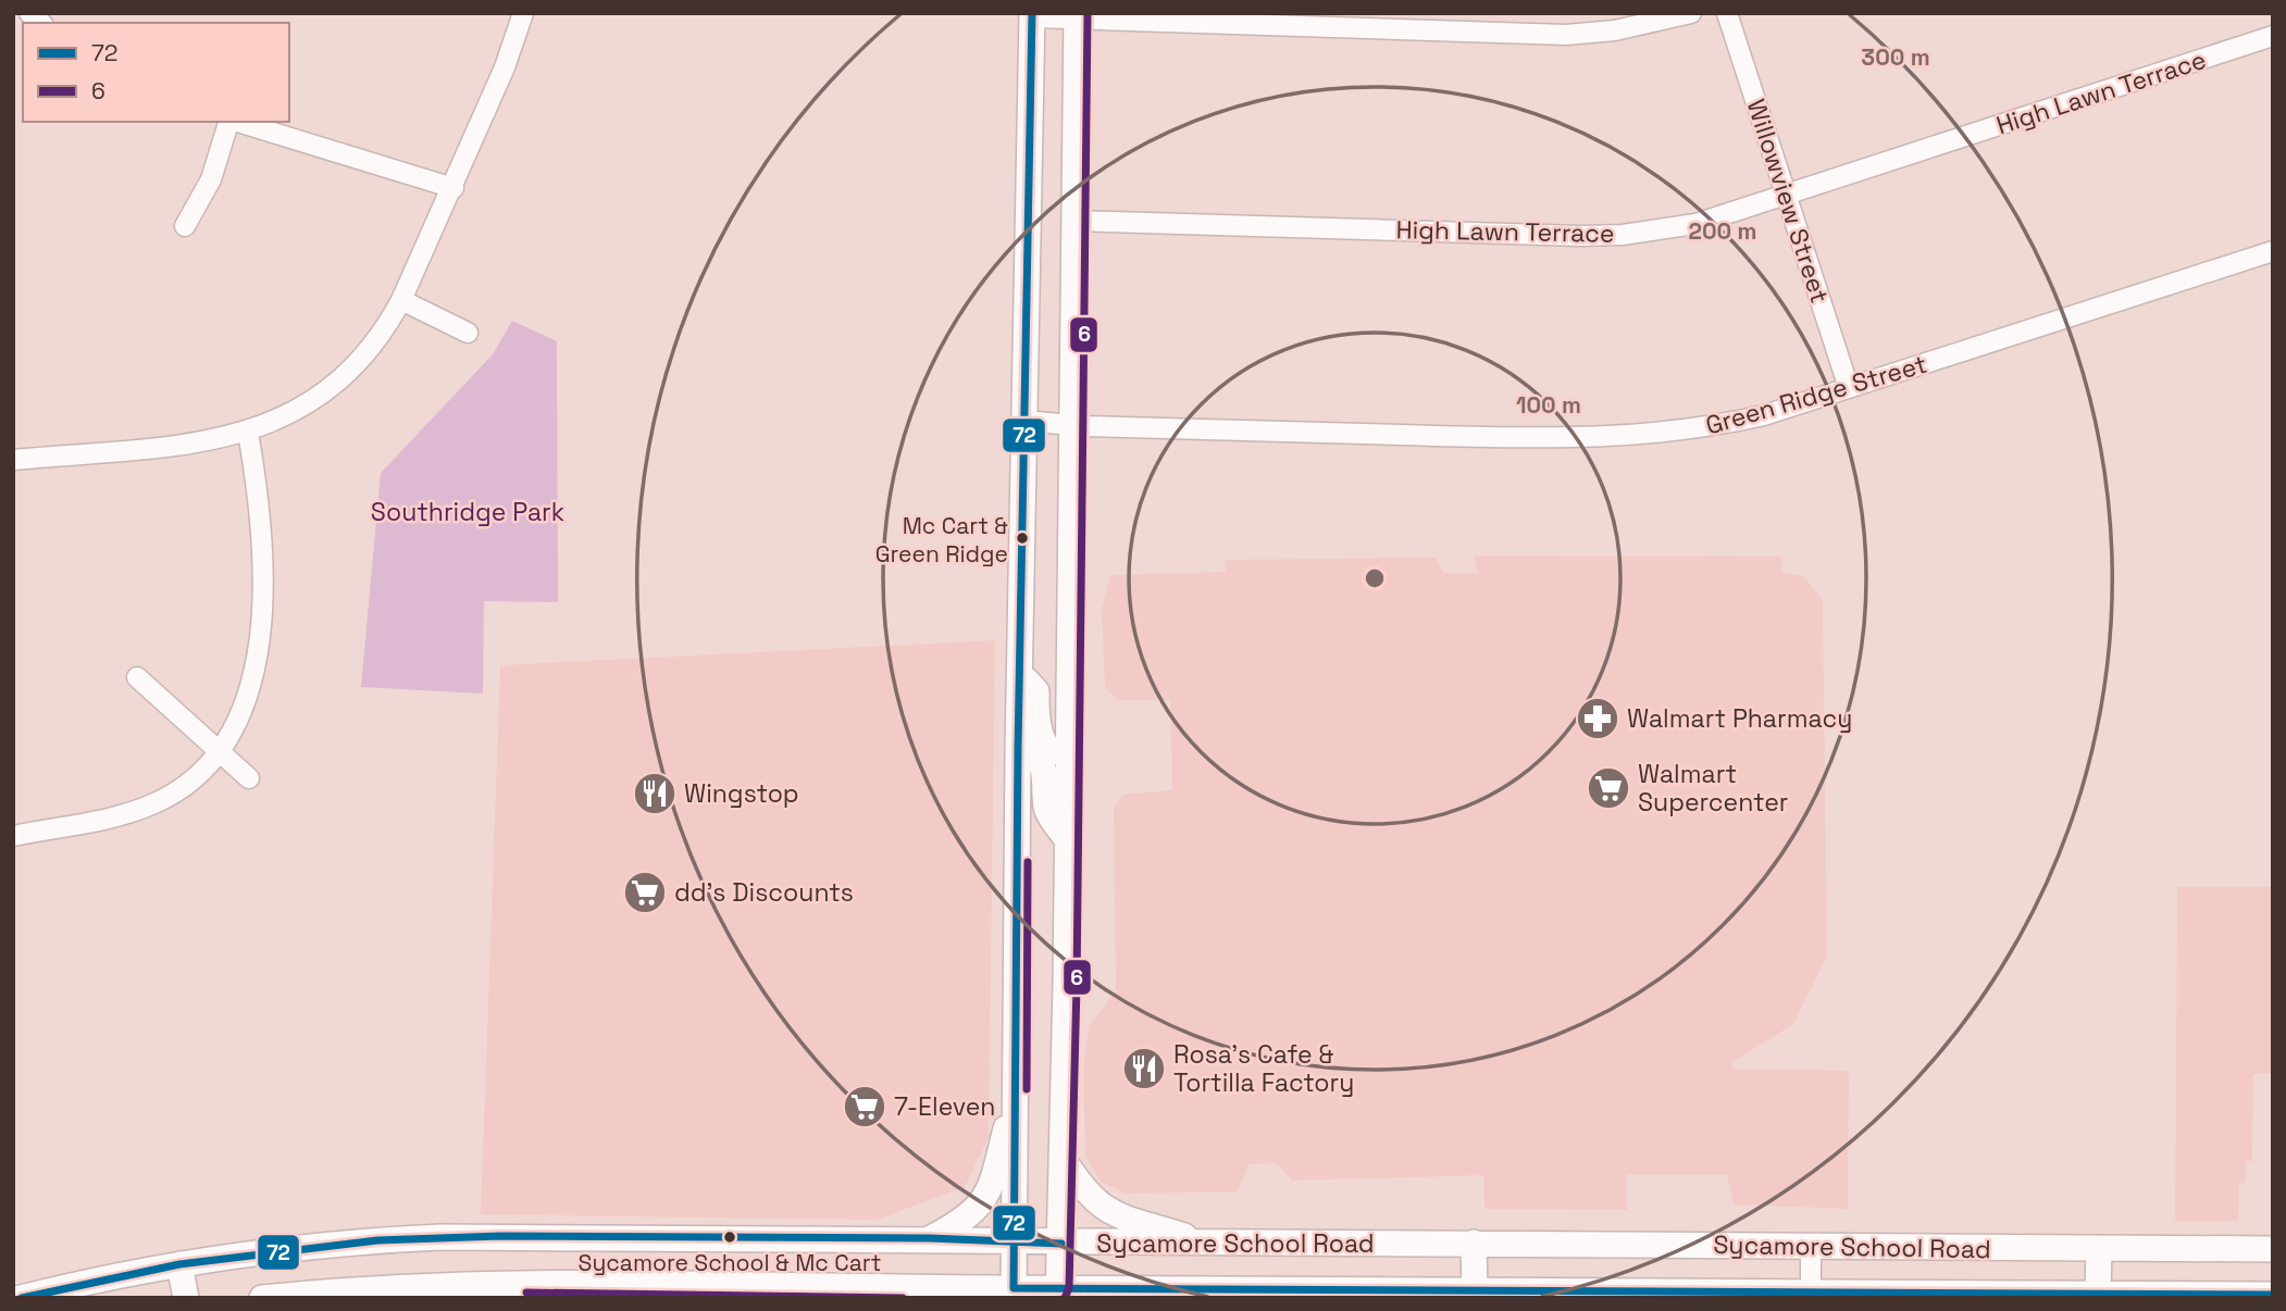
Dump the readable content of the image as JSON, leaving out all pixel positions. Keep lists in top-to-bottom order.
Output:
{
  "streets": {
    "main road": ["Sycamore School Road"],
    "street": ["High Lawn Terrace", "Willowview Street", "Green Ridge Street"]
  },
  "crossings": [
    ["High Lawn Terrace", "Willowview Street"],
    ["Willowview Street", "Green Ridge Street"]
  ],
  "parks": ["Southridge Park"],
  "places": {
    "other": ["Mc Cart & Green Ridge", "Sycamore School & Mc Cart"],
    "pharmacy": ["Walmart Pharmacy"],
    "supermarket": ["Walmart Supercenter", "dd's Discounts", "7-Eleven"],
    "restaurant": ["Wingstop", "Rosa's Cafe & Tortilla Factory"]
  },
  "lines": ["transit line 72", "transit line 6"],
  "legend": ["72", "6"],
  "rings": ["300 m", "200 m", "100 m"]
}
